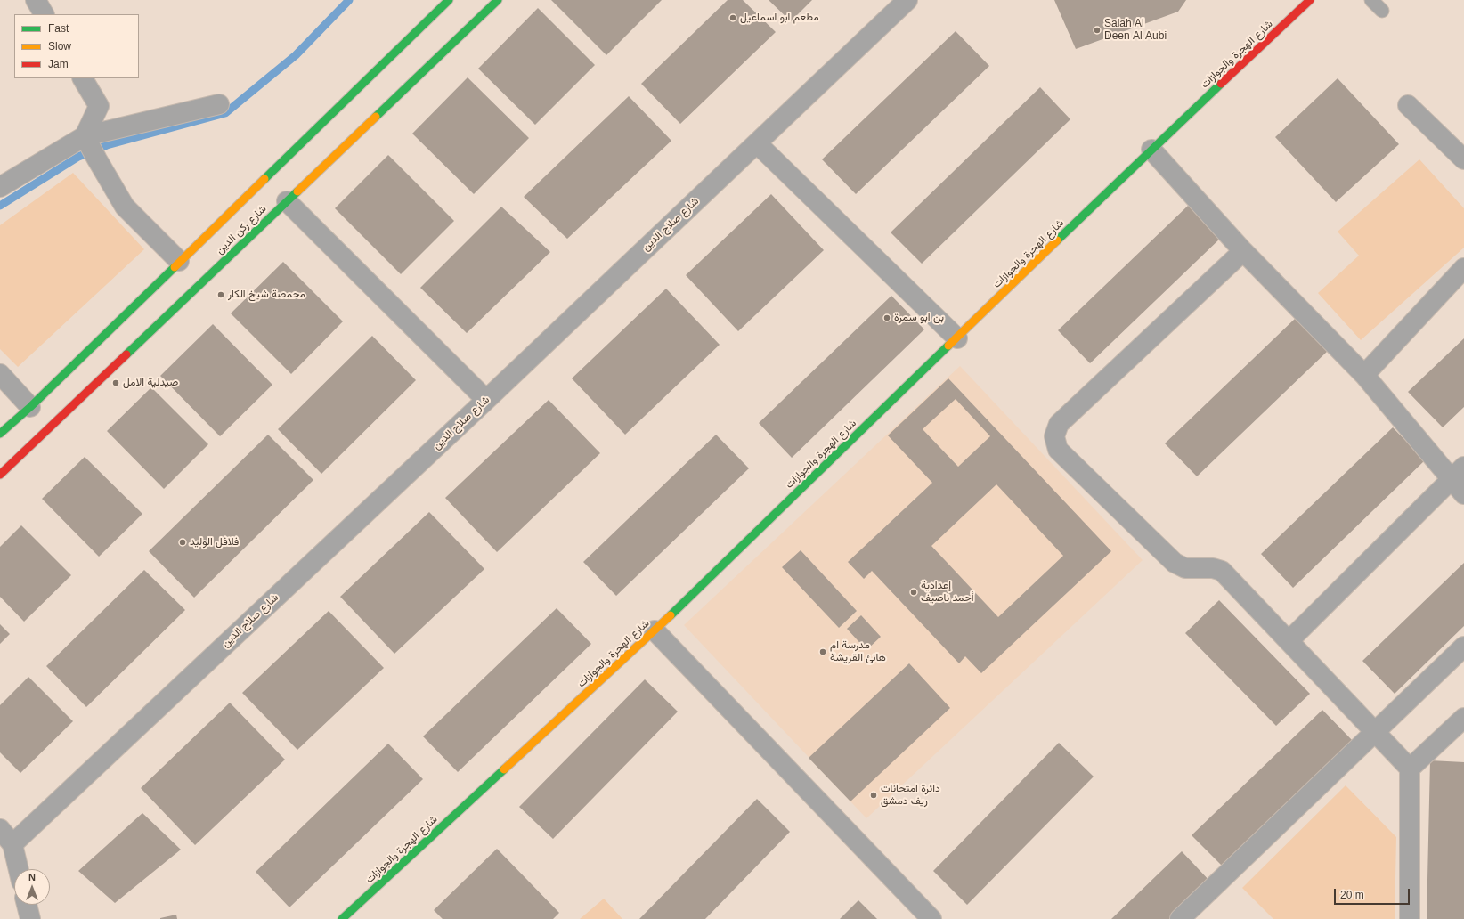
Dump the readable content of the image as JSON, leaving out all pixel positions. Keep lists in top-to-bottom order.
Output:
{
  "streets": {
    "street": ["شارع الهجرة والجوازات", "شارع صلاح الدين", "شارع ركن الدين"]
  },
  "places": [
    "مطعم ابو اسماعيل",
    "Salah Al Deen Al Aubi",
    "محمصة شيخ الكار",
    "بن ابو سمرة",
    "صيدلية الامل",
    "فلافل الوليد",
    "إعدادية أحمد ناصيف",
    "مدرسة ام هانئ القريشة",
    "دائرة امتحانات ريف دمشق"
  ],
  "legend": ["Fast", "Slow", "Jam"],
  "scale_bar": "20 m",
  "north": "top"
}
